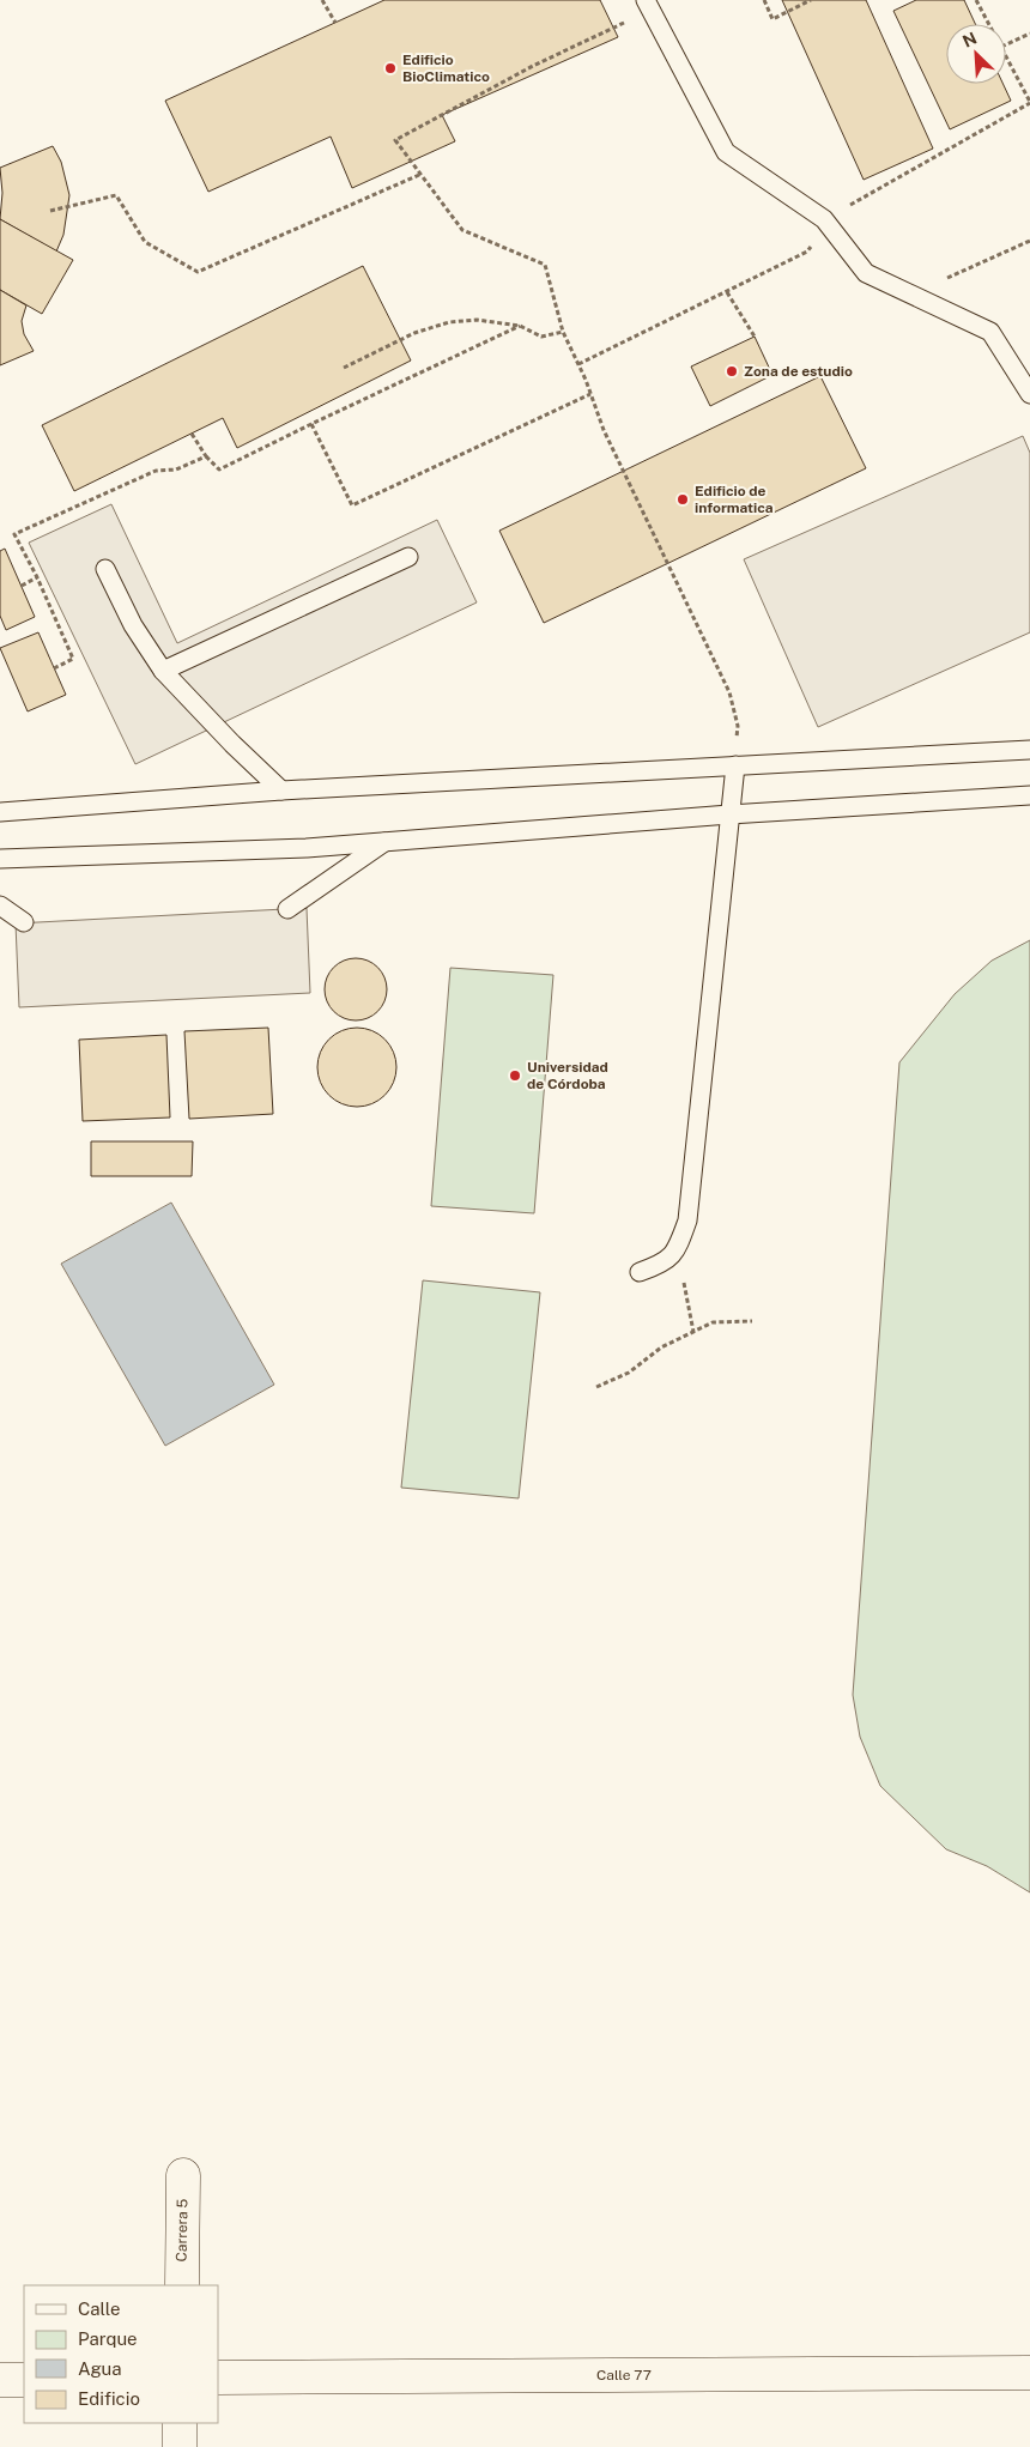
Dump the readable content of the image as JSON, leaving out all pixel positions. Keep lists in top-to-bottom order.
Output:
{
  "streets": {
    "street": ["Carrera 5", "Calle 77"]
  },
  "places": [
    "Edificio BioClimatico",
    "Zona de estudio",
    "Edificio de informatica",
    "Universidad de Córdoba"
  ],
  "legend": [
    "Calle",
    "Parque",
    "Agua",
    "Edificio"
  ],
  "north": "top left"
}
